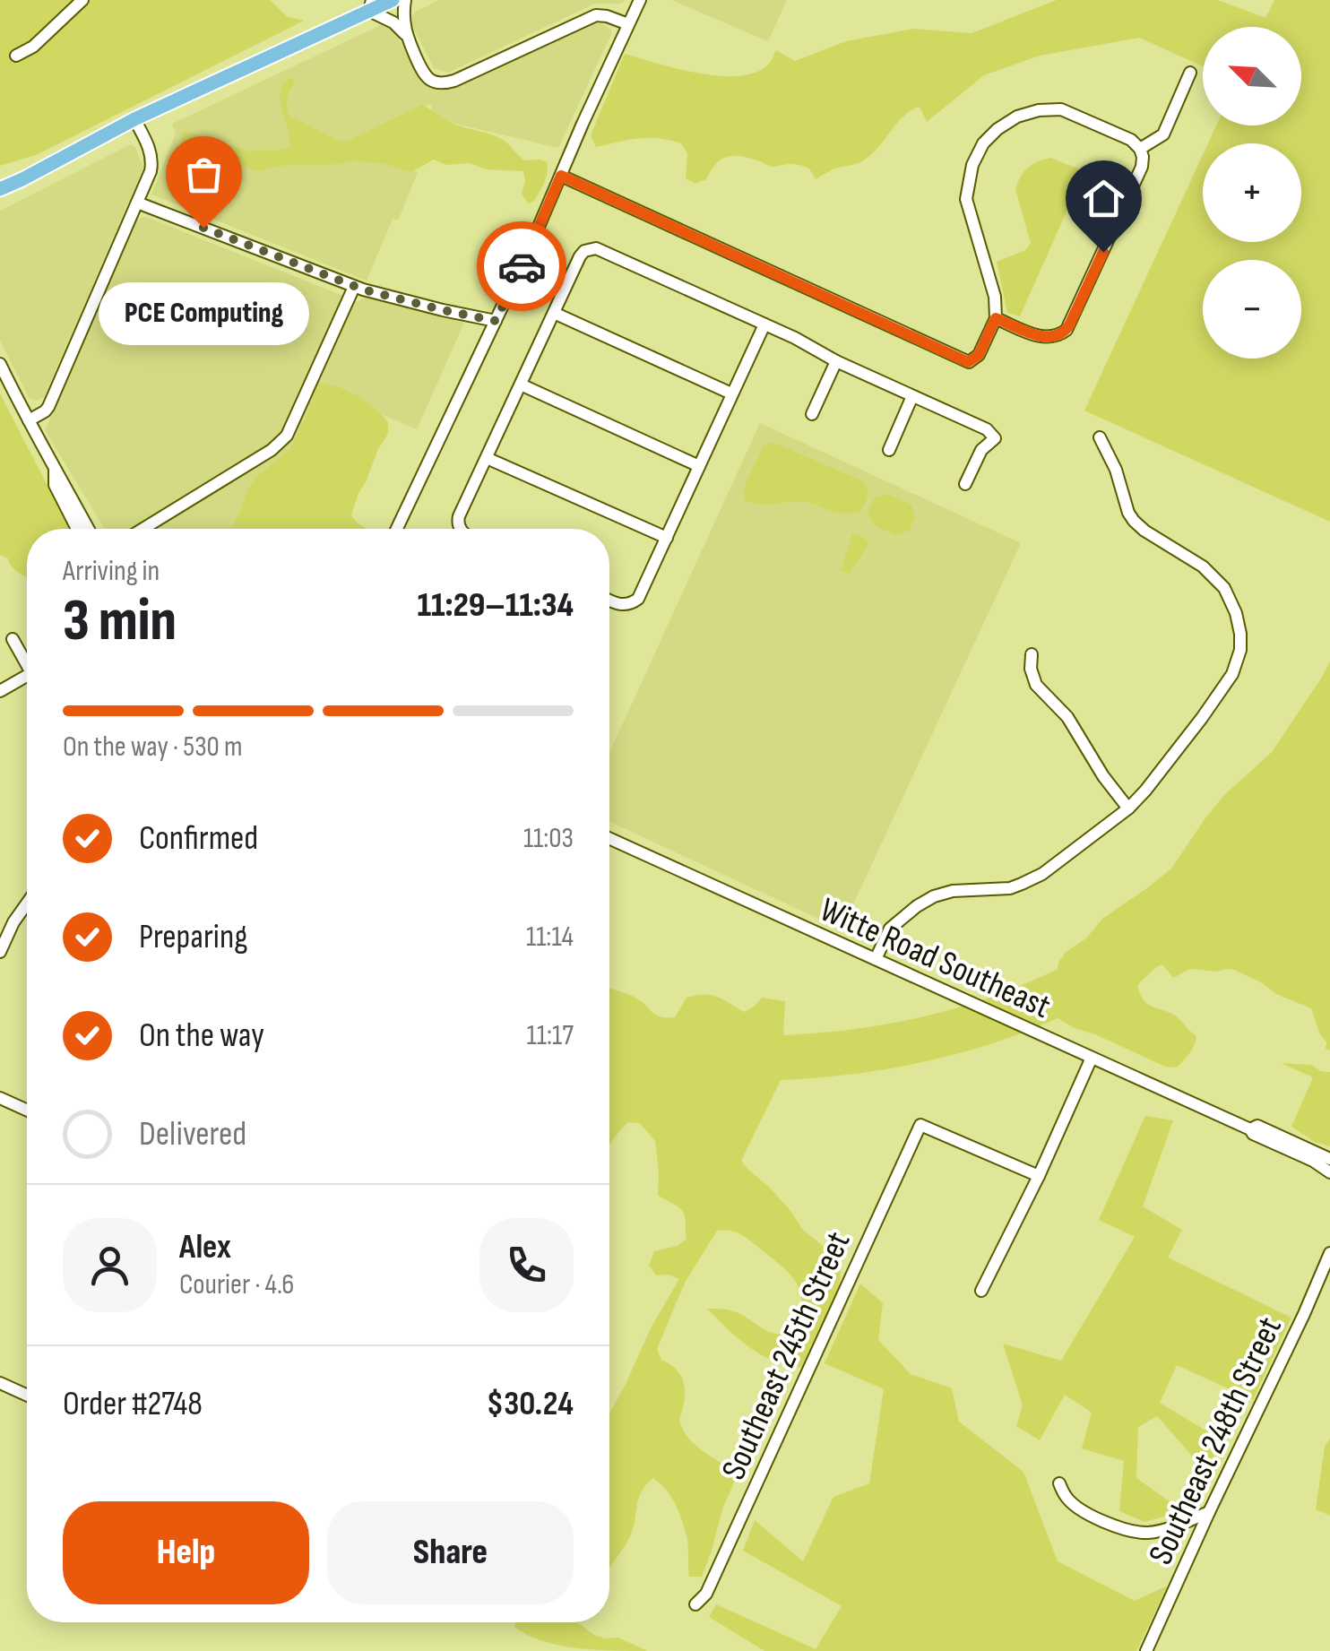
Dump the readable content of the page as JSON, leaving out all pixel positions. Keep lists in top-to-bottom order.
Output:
{
  "streets": {
    "street": ["Witte Road Southeast", "Southeast 245th Street", "Southeast 248th Street"]
  },
  "places": ["PCE Computing"],
  "north": "top left",
  "page": {
    "map_buttons": ["+", "−"],
    "bubble": "PCE Computing",
    "heading": ["3 min", "Arriving in", "11:29–11:34"],
    "panel": [
      "Alex",
      "Courier · 4.6",
      "Order #2748",
      "$30.24"
    ],
    "bar": "On the way · 530 m",
    "list": [
      ["Confirmed", "11:03"],
      ["Preparing", "11:14"],
      ["On the way", "11:17"],
      "Delivered"
    ],
    "buttons": ["Help", "Share"]
  }
}
